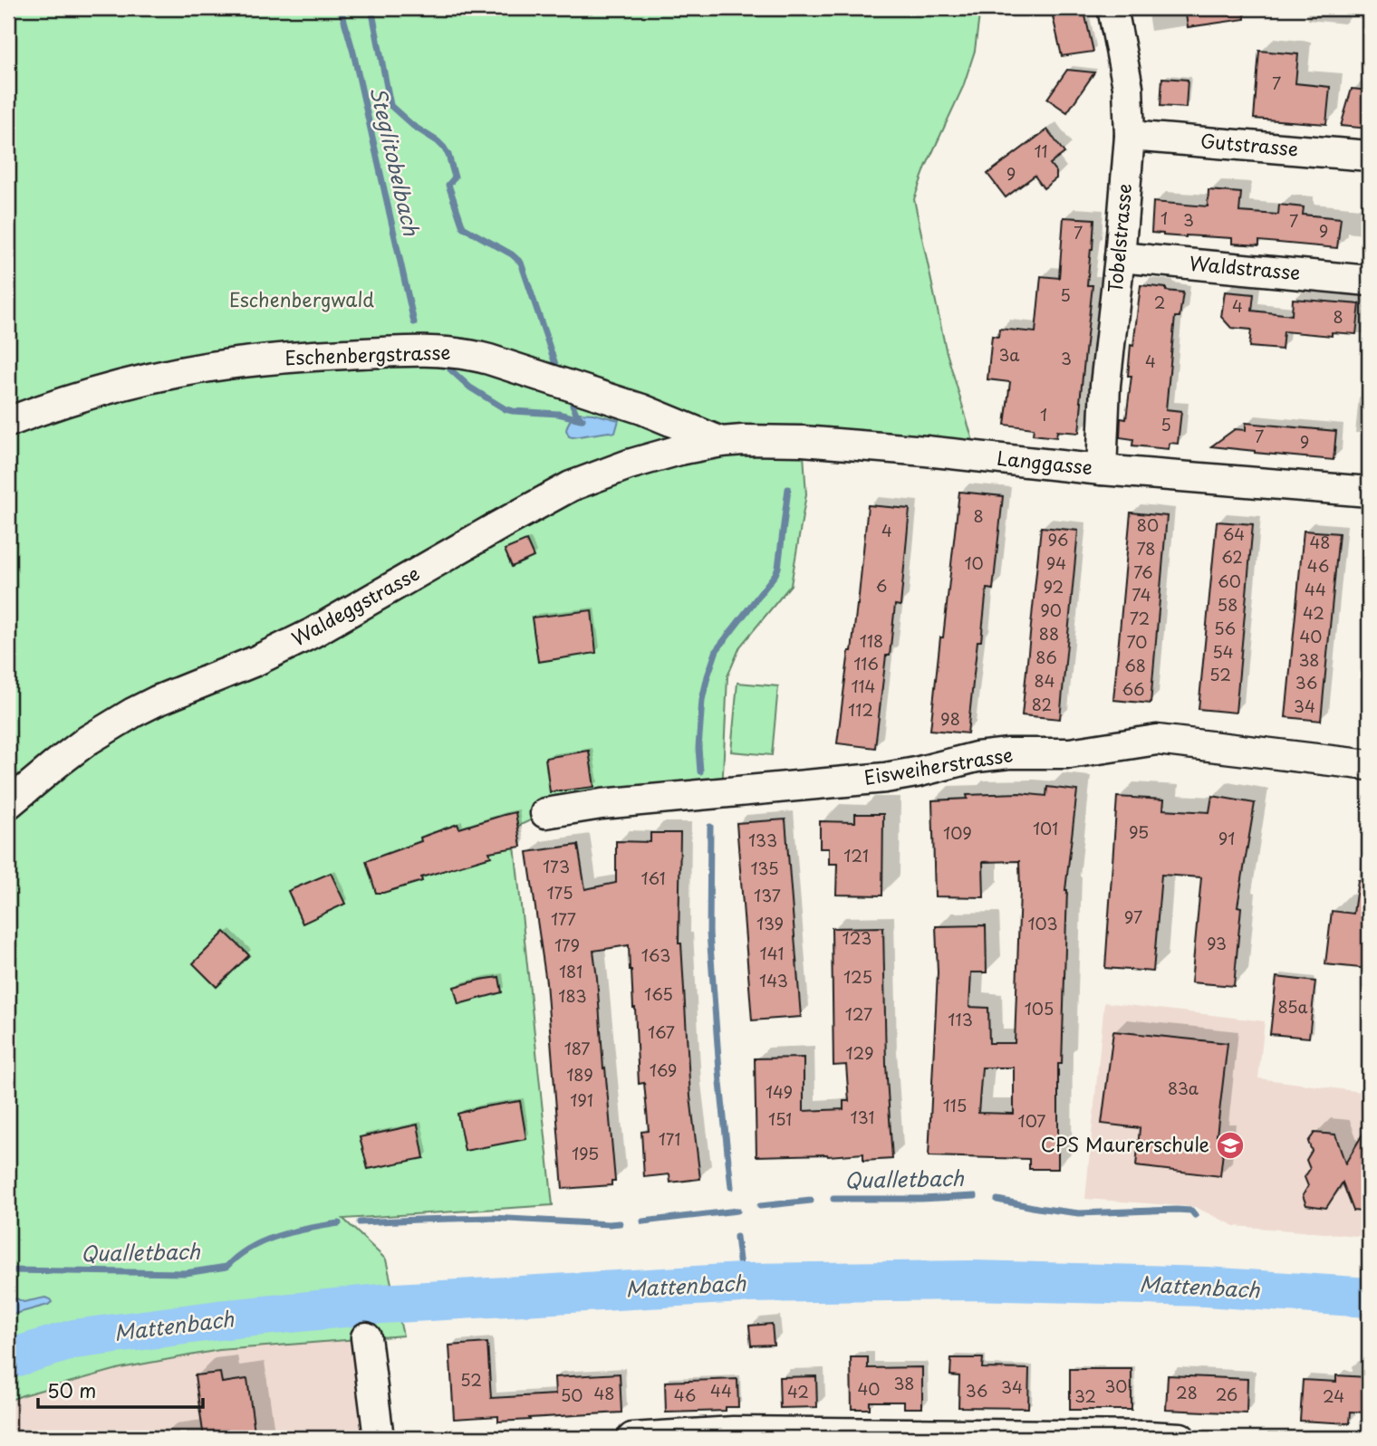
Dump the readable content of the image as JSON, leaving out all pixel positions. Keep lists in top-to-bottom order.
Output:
{
  "streets": {
    "street": [
      "Gutstrasse",
      "Tobelstrasse",
      "Waldstrasse",
      "Eschenbergstrasse",
      "Langgasse",
      "Waldeggstrasse",
      "Eisweiherstrasse"
    ]
  },
  "crossings": [
    ["Gutstrasse", "Tobelstrasse"],
    ["Tobelstrasse", "Waldstrasse"],
    ["Tobelstrasse", "Langgasse"],
    ["Eschenbergstrasse", "Langgasse"],
    ["Eschenbergstrasse", "Waldeggstrasse"],
    ["Langgasse", "Waldeggstrasse"]
  ],
  "water": ["Steglitobelbach", "Qualletbach", "Mattenbach"],
  "parks": ["Eschenbergwald"],
  "places": {
    "school or university": ["CPS Maurerschule"]
  },
  "house_numbers": [
    "7",
    "11",
    "9",
    "1",
    "3",
    "7",
    "9",
    "7",
    "5",
    "2",
    "4",
    "8",
    "3a",
    "3",
    "4",
    "1",
    "5",
    "7",
    "9",
    "8",
    "80",
    "4",
    "64",
    "96",
    "48",
    "78",
    "62",
    "10",
    "94",
    "46",
    "76",
    "60",
    "6",
    "92",
    "44",
    "74",
    "58",
    "90",
    "42",
    "72",
    "56",
    "88",
    "40",
    "118",
    "70",
    "54",
    "86",
    "38",
    "116",
    "68",
    "52",
    "84",
    "36",
    "114",
    "66",
    "82",
    "34",
    "112",
    "98",
    "101",
    "95",
    "109",
    "91",
    "133",
    "121",
    "173",
    "135",
    "161",
    "175",
    "137",
    "97",
    "177",
    "139",
    "103",
    "123",
    "93",
    "179",
    "141",
    "163",
    "181",
    "125",
    "143",
    "165",
    "183",
    "85a",
    "105",
    "127",
    "113",
    "167",
    "187",
    "129",
    "169",
    "189",
    "83a",
    "149",
    "191",
    "115",
    "131",
    "151",
    "107",
    "171",
    "195",
    "52",
    "38",
    "30",
    "34",
    "40",
    "44",
    "36",
    "42",
    "28",
    "48",
    "26",
    "50",
    "46",
    "32",
    "24"
  ],
  "scale_bar": "50 m"
}
